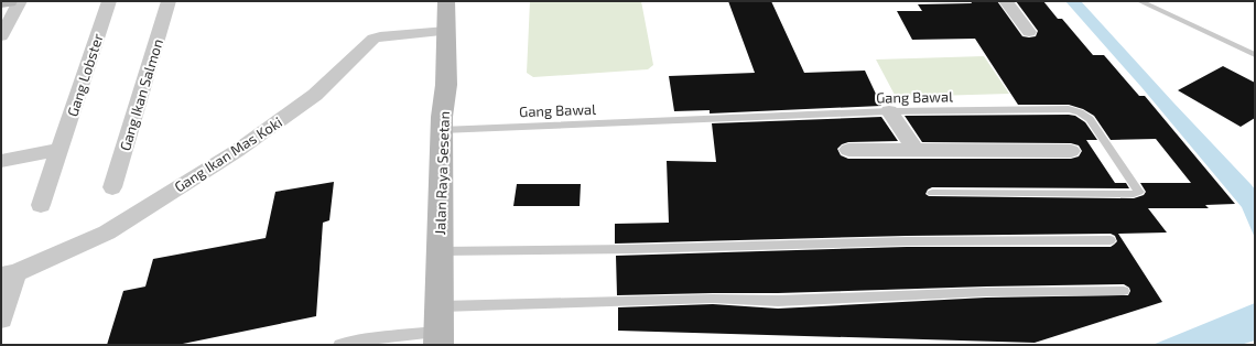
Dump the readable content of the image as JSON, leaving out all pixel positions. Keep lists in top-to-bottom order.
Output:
{
  "streets": {
    "main road": ["Jalan Raya Sesetan"],
    "street": ["Gang Lobster", "Gang Ikan Salmon", "Gang Ikan Mas Koki"],
    "lane": ["Gang Bawal"]
  },
  "crossings": [
    ["Gang Bawal", "Jalan Raya Sesetan"],
    ["Gang Ikan Mas Koki", "Jalan Raya Sesetan"]
  ]
}
